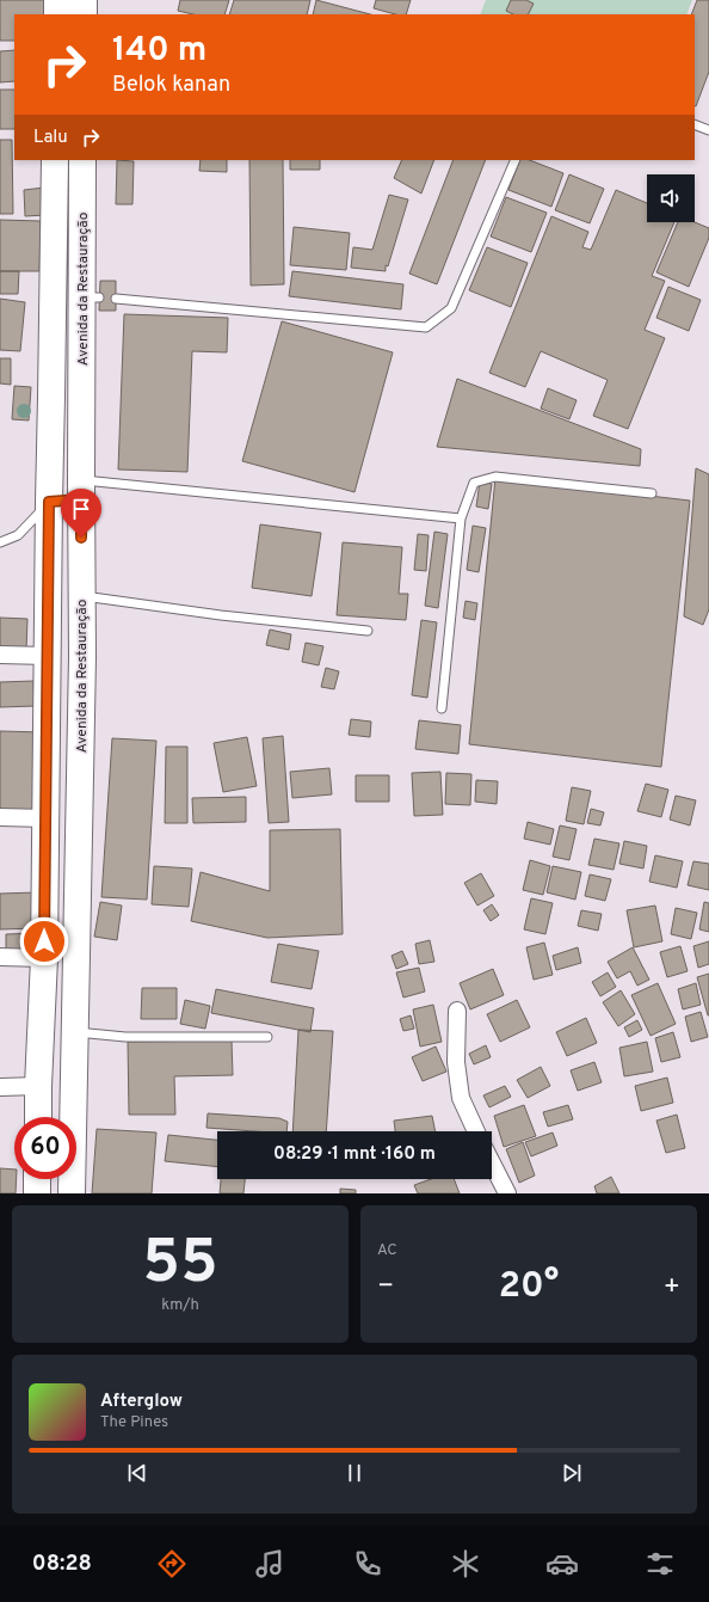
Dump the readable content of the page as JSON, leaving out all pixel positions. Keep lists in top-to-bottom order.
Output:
{
  "streets": {
    "main road": ["Avenida da Restauração"]
  },
  "page": {
    "turn": ["140 m", "Belok kanan"],
    "then": "Lalu",
    "limit": "60",
    "trip": "08:29 · 1 mnt · 160 m",
    "tile": [
      ["55", "km/h"],
      "AC"
    ],
    "heat": ["−", "20°", "+"],
    "song": ["Afterglow", "The Pines"],
    "tabs": "08:28"
  }
}
